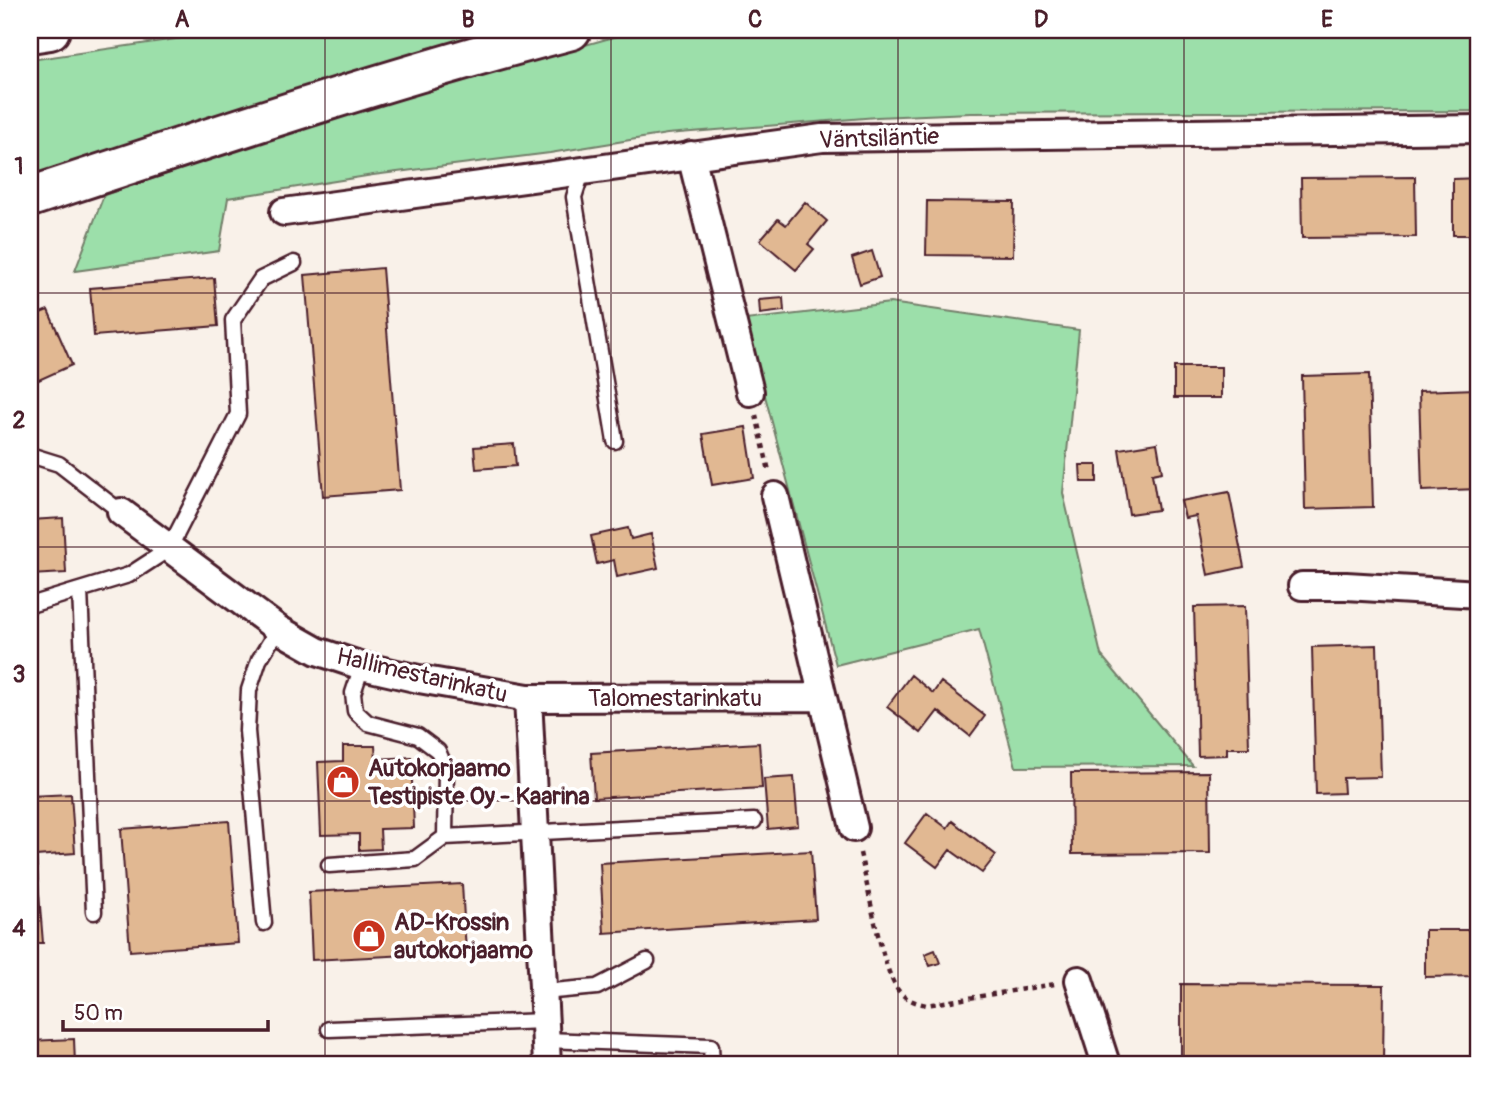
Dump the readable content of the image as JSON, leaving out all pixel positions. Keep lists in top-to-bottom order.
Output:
{
  "streets": {
    "street": ["Väntsiläntie", "Hallimestarinkatu", "Talomestarinkatu"]
  },
  "crossings": [
    ["Hallimestarinkatu", "Talomestarinkatu"]
  ],
  "places": {
    "shop": ["Autokorjaamo Testipiste Oy - Kaarina", "AD-Krossin autokorjaamo"]
  },
  "scale_bar": "50 m",
  "grid": {
    "columns": [
      "A",
      "B",
      "C",
      "D",
      "E"
    ],
    "rows": [
      "1",
      "2",
      "3",
      "4"
    ]
  }
}
